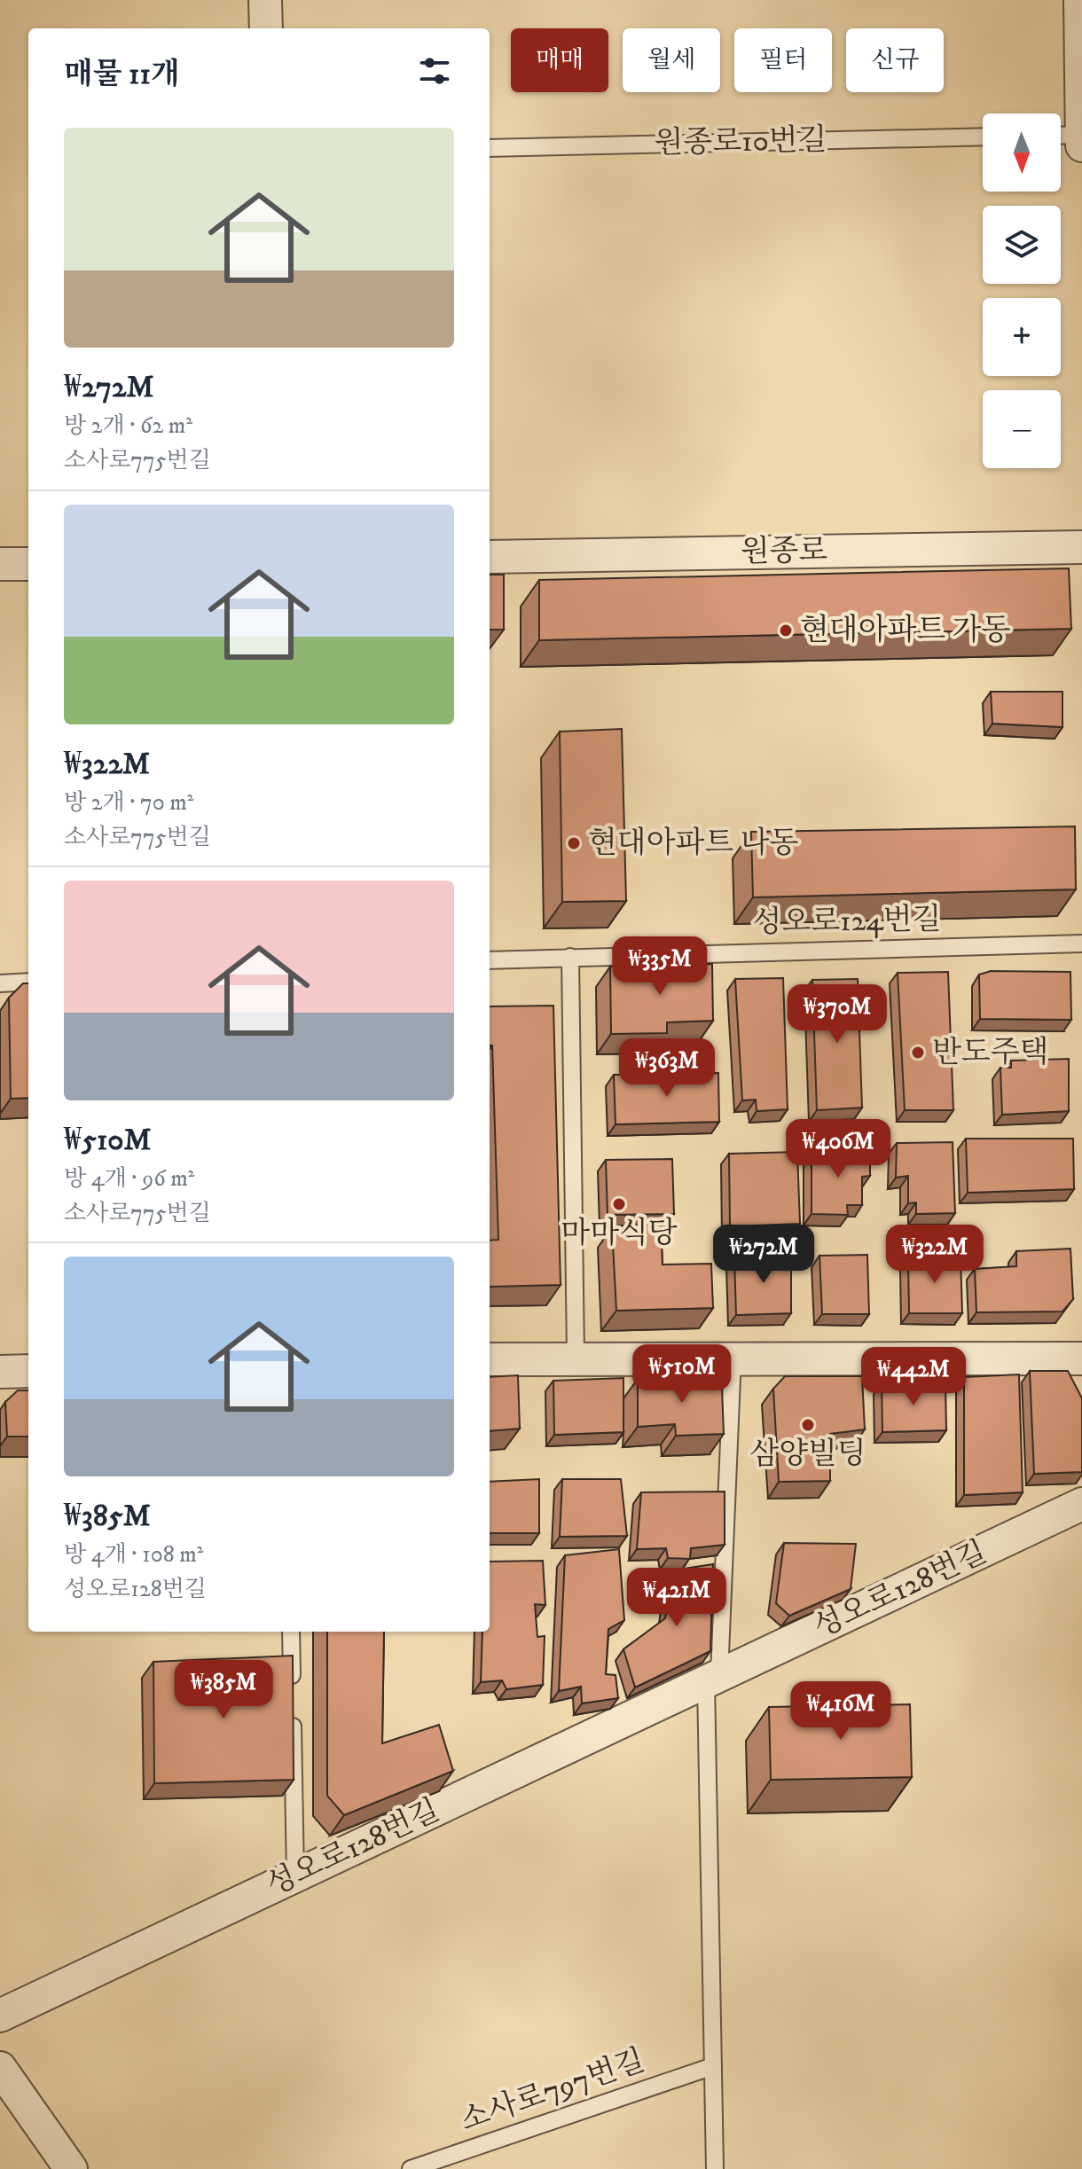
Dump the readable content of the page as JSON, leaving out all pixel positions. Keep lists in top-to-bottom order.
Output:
{
  "streets": {
    "street": ["원종로", "성오로128번길"],
    "lane": ["원종로10번길", "성오로124번길", "소사로797번길"]
  },
  "places": [
    "현대아파트 가동",
    "현대아파트 나동",
    "반도주택",
    "마마식당",
    "삼양빌딩"
  ],
  "north": "bottom",
  "page": {
    "chip": [
      "매매",
      "월세",
      "필터",
      "신규"
    ],
    "heading": "매물 11개",
    "map_buttons": ["+", "−"],
    "list": [
      {
        "name": "₩272M",
        "note": "방 2개 · 62 m² · 소사로775번길"
      },
      {
        "name": "₩322M",
        "note": "방 2개 · 70 m² · 소사로775번길"
      },
      {
        "name": "₩510M",
        "note": "방 4개 · 96 m² · 소사로775번길"
      },
      {
        "name": "₩385M",
        "note": "방 4개 · 108 m² · 성오로128번길"
      }
    ],
    "price": [
      "₩335M",
      "₩370M",
      "₩363M",
      "₩406M",
      "₩272M",
      "₩322M",
      "₩510M",
      "₩442M",
      "₩421M",
      "₩385M",
      "₩416M"
    ]
  }
}
